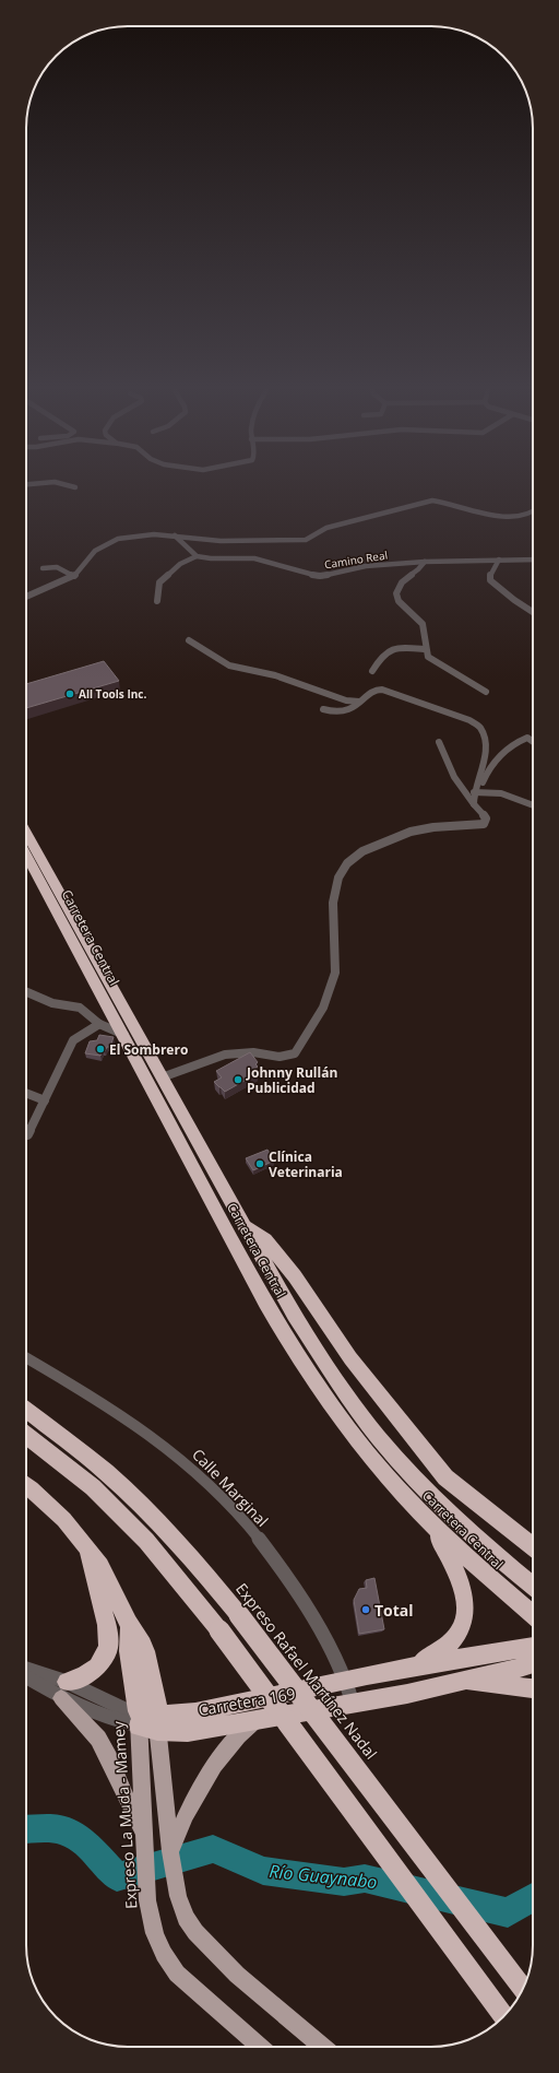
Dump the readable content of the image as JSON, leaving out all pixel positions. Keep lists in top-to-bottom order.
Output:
{
  "streets": {
    "highway": ["Carretera Central", "Expreso Rafael Martínez Nadal", "Carretera 169"],
    "main road": ["Expreso La Muda - Mamey"],
    "street": ["Camino Real", "Calle Marginal"]
  },
  "crossings": [
    ["Calle Marginal", "Carretera 169"],
    ["Carretera 169", "Expreso La Muda - Mamey"]
  ],
  "water": ["Río Guaynabo"],
  "places": [
    "All Tools Inc.",
    "El Sombrero",
    "Johnny Rullán Publicidad",
    "Clínica Veterinaria",
    "Total"
  ]
}
